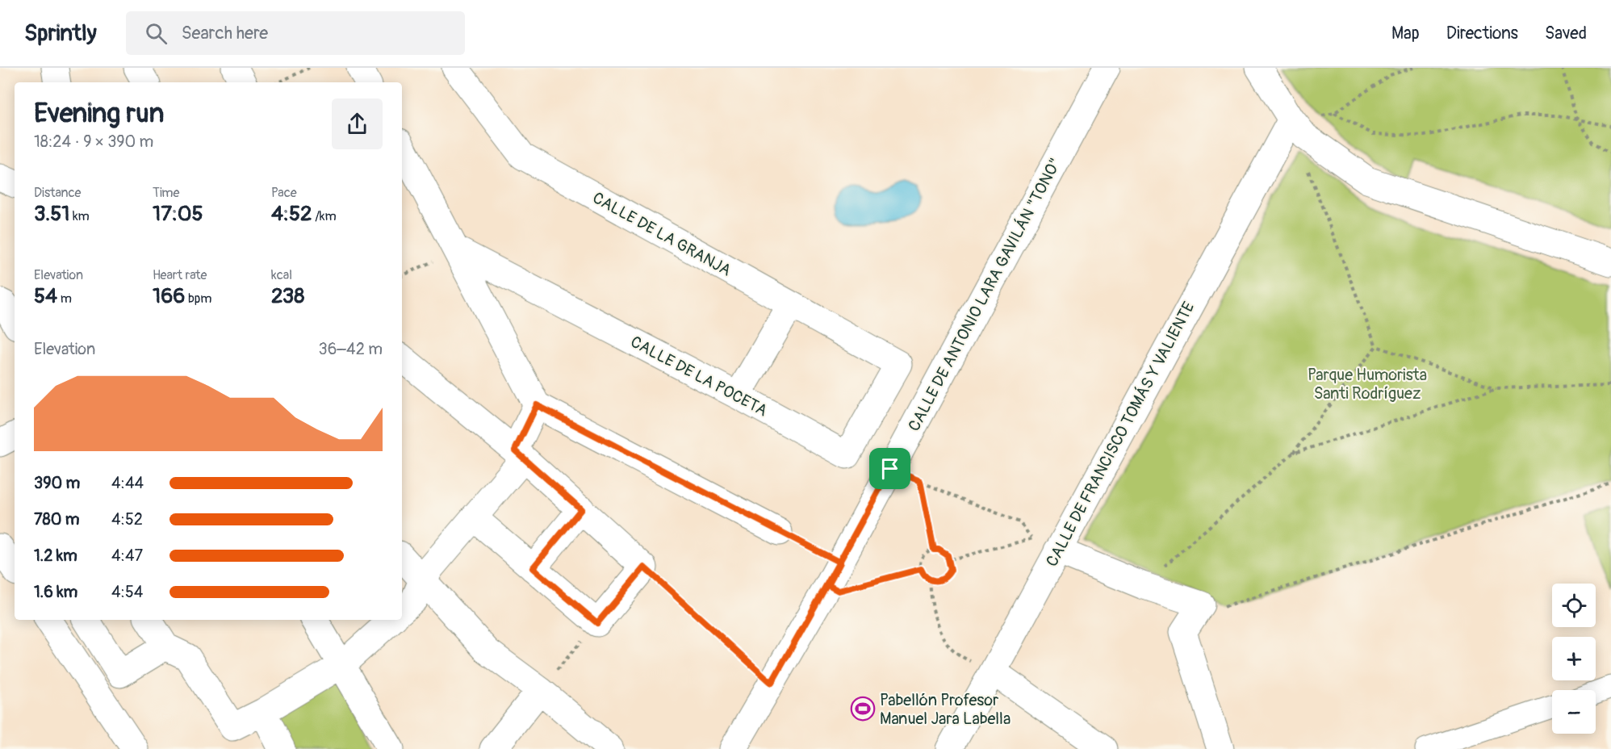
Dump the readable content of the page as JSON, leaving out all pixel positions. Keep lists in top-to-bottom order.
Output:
{
  "streets": {
    "street": [
      "CALLE DE LA GRANJA",
      "CALLE DE ANTONIO LARA GAVILÁN \"TONO\"",
      "CALLE DE LA POCETA",
      "CALLE DE FRANCISCO TOMÁS Y VALIENTE"
    ]
  },
  "crossings": [
    ["CALLE DE LA GRANJA", "CALLE DE LA POCETA"]
  ],
  "parks": ["Parque Humorista Santi Rodríguez"],
  "places": {
    "sports": ["Pabellón Profesor Manuel Jara Labella"]
  },
  "page": {
    "header": "Sprintly",
    "search": "Search here",
    "nav": ["Map", "Directions", "Saved"],
    "heading": ["Evening run", "18:24 · 9 × 390 m"],
    "stats": [
      ["Distance", "3.51 km"],
      ["Time", "17:05"],
      ["Pace", "4:52 /km"],
      ["Elevation", "54 m"],
      ["Heart rate", "166 bpm"],
      ["kcal", "238"]
    ],
    "chart": ["Elevation", "36–42 m"],
    "list": [
      {
        "name": "390 m",
        "note": "4:44"
      },
      {
        "name": "780 m",
        "note": "4:52"
      },
      {
        "name": "1.2 km",
        "note": "4:47"
      },
      {
        "name": "1.6 km",
        "note": "4:54"
      }
    ],
    "map_buttons": ["+", "−"]
  }
}
